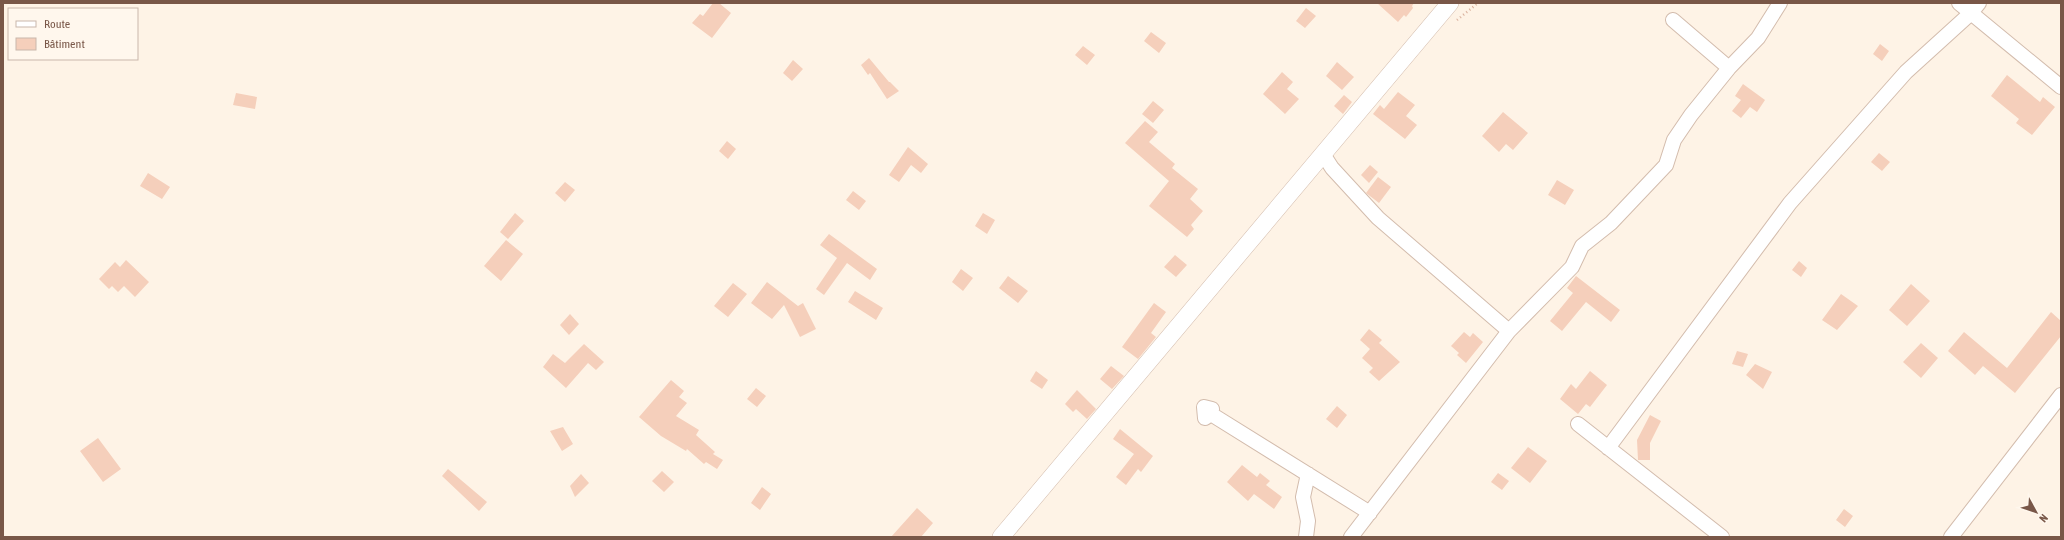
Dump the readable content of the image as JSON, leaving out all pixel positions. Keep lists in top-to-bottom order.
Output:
{
  "legend": ["Route", "Bâtiment"],
  "north": "bottom right"
}
